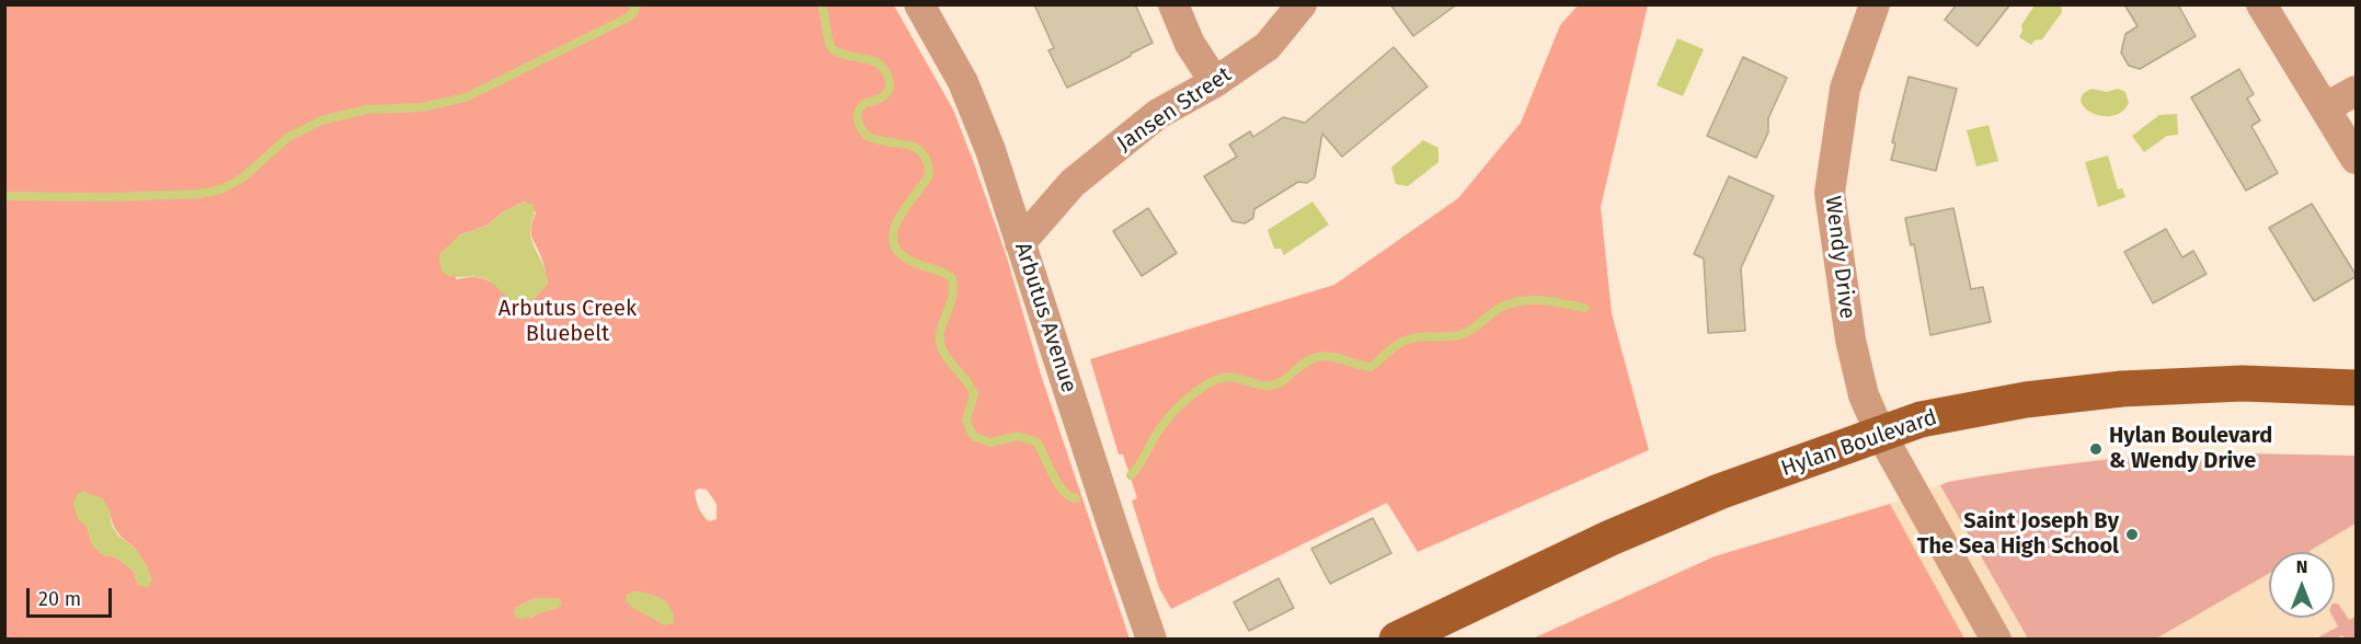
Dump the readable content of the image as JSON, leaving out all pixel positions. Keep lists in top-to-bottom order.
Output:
{
  "streets": {
    "main road": ["Hylan Boulevard"],
    "street": ["Jansen Street", "Wendy Drive", "Arbutus Avenue"]
  },
  "crossings": [
    ["Jansen Street", "Arbutus Avenue"],
    ["Wendy Drive", "Hylan Boulevard"]
  ],
  "parks": ["Arbutus Creek Bluebelt"],
  "places": ["Hylan Boulevard & Wendy Drive", "Saint Joseph By The Sea High School"],
  "scale_bar": "20 m",
  "north": "top"
}
